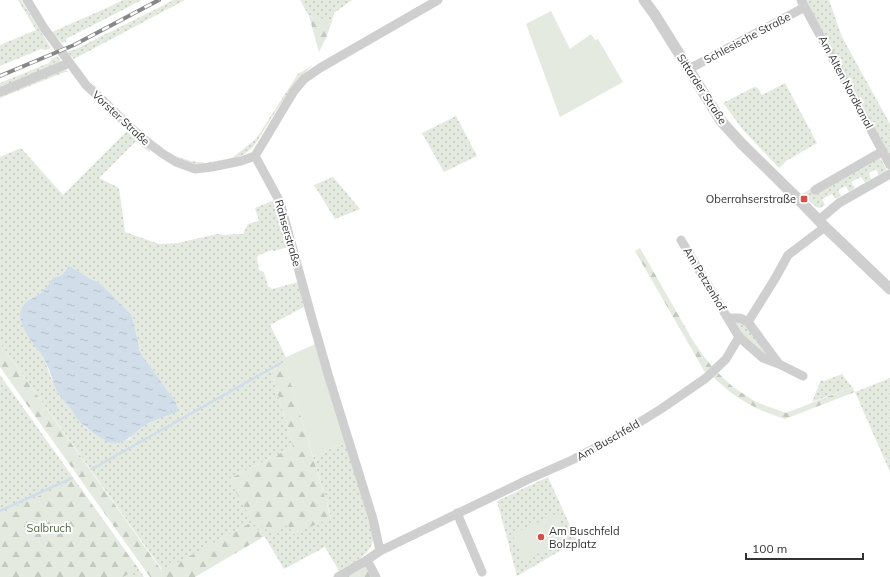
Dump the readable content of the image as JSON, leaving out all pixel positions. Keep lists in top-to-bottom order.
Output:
{
  "streets": {
    "street": [
      "Schlesische Straße",
      "Am Alten Nordkanal",
      "Sittarder Straße",
      "Vorster Straße",
      "Rahserstraße",
      "Am Petzenhof",
      "Am Buschfeld"
    ]
  },
  "crossings": [
    ["Schlesische Straße", "Am Alten Nordkanal"],
    ["Schlesische Straße", "Sittarder Straße"],
    ["Vorster Straße", "Rahserstraße"],
    ["Rahserstraße", "Am Buschfeld"],
    ["Am Petzenhof", "Am Buschfeld"]
  ],
  "parks": ["Salbruch"],
  "places": {
    "transit": ["Oberrahserstraße"],
    "other": ["Am Buschfeld Bolzplatz"]
  },
  "scale_bar": "100 m"
}
